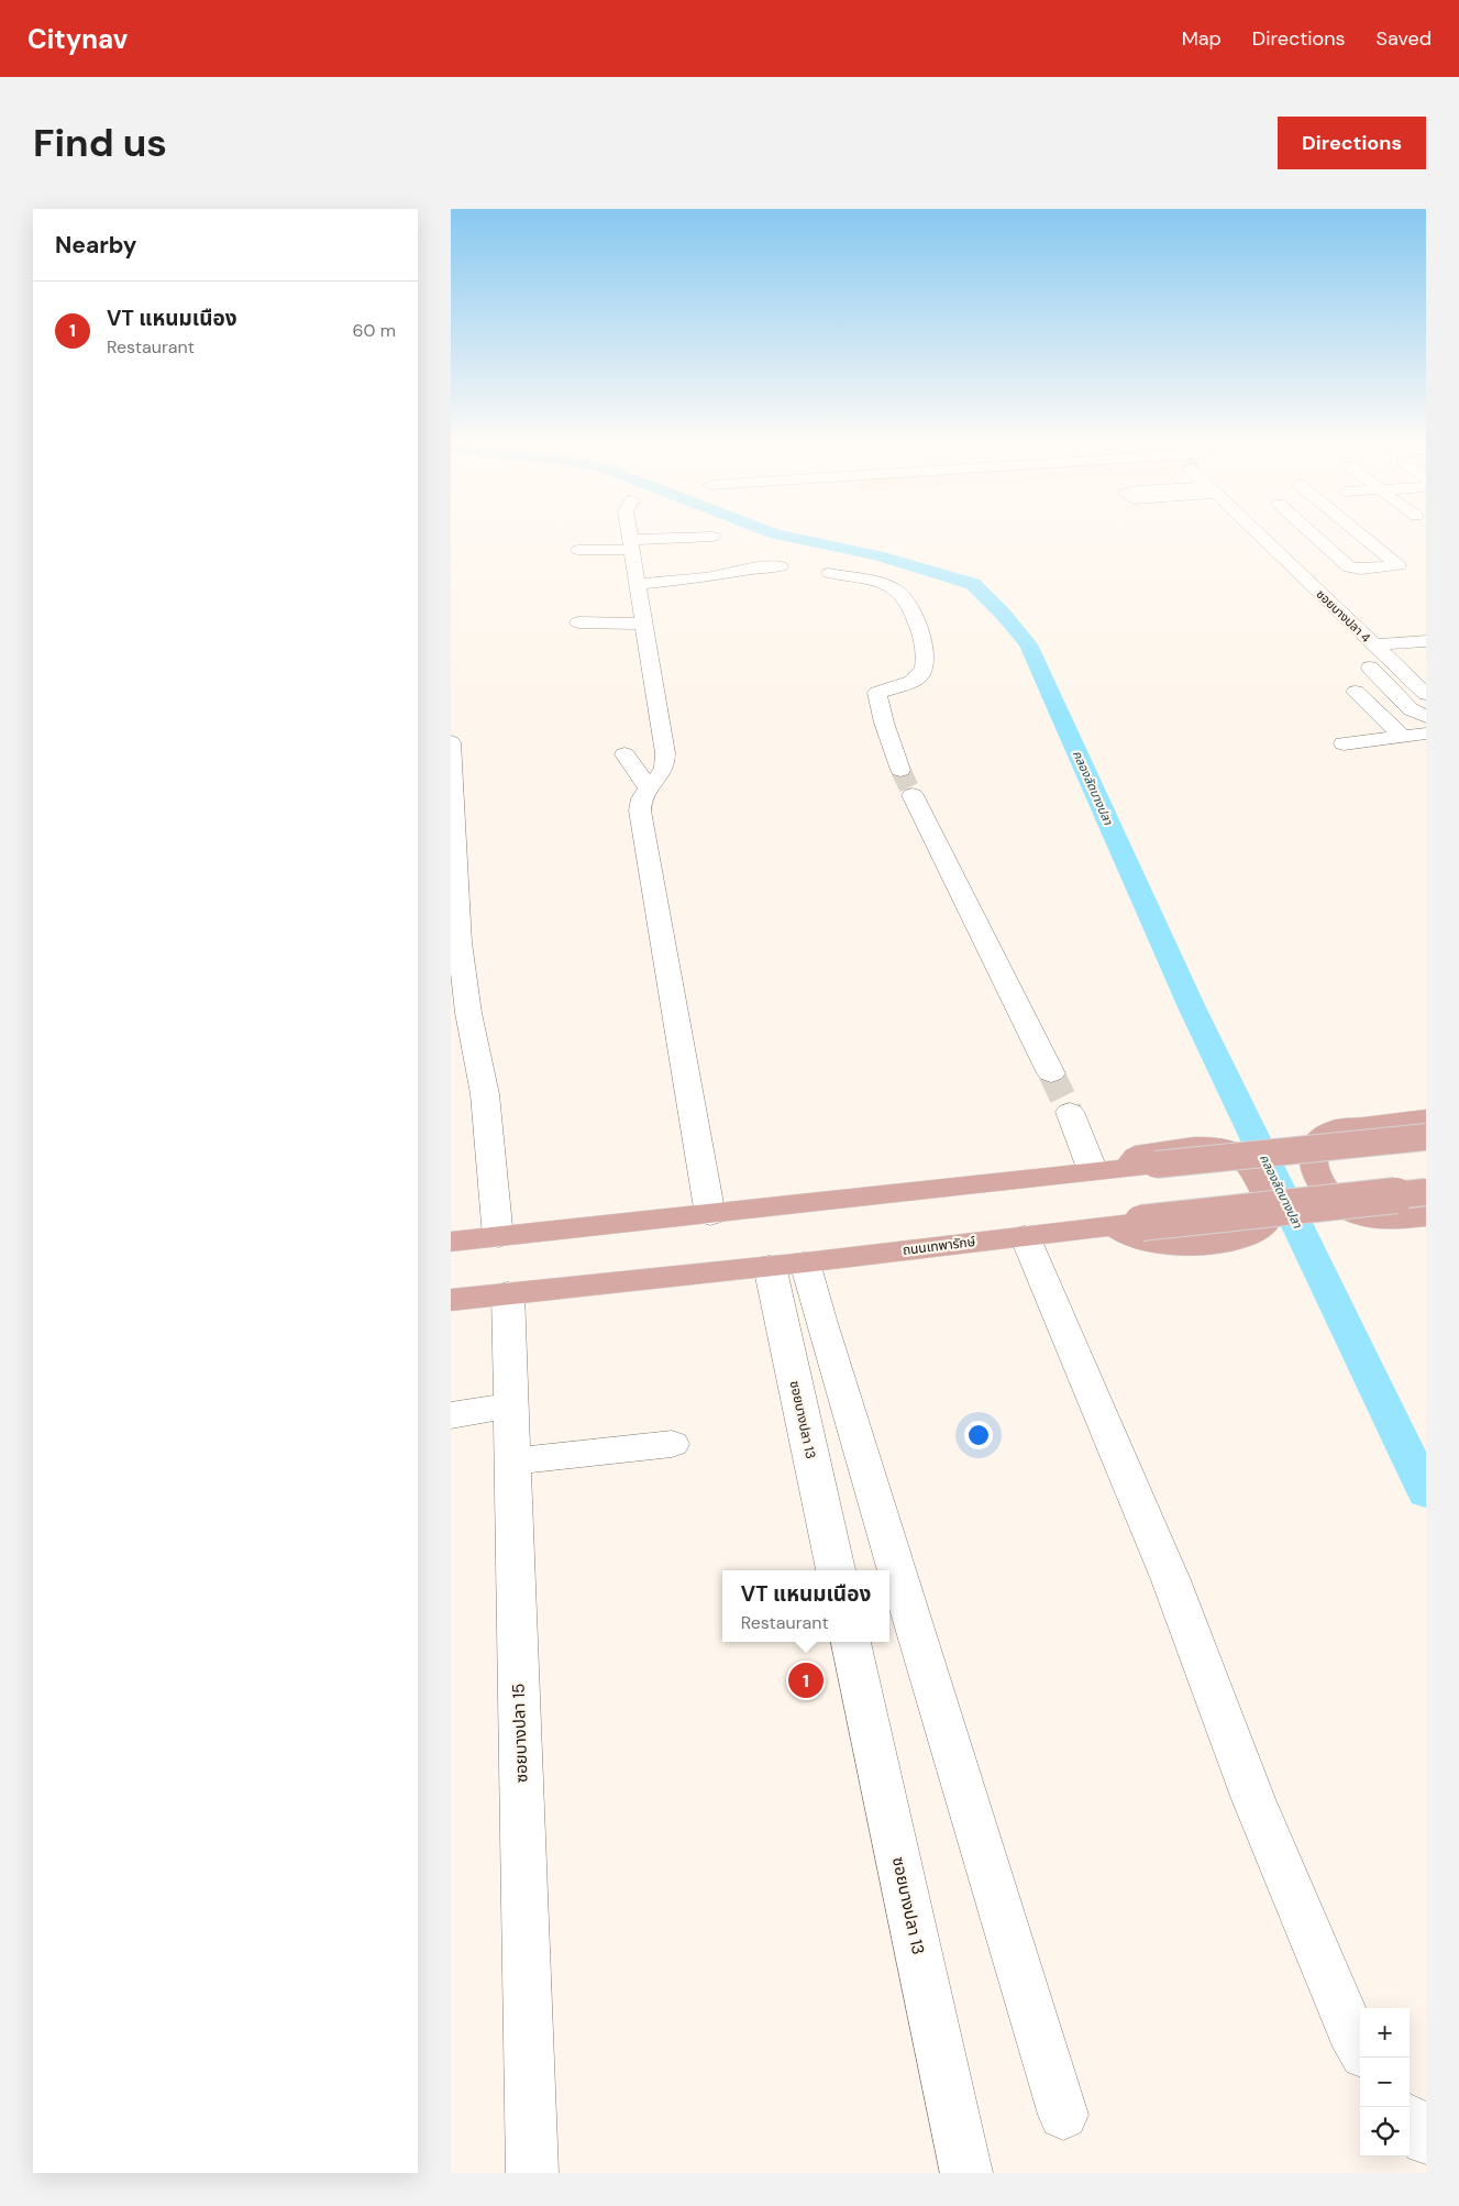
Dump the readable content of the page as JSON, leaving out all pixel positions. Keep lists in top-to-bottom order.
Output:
{
  "streets": {
    "main road": ["ถนนเทพารักษ์"],
    "street": ["ซอยบางปลา 4", "ซอยบางปลา 13", "ซอยบางปลา 15"]
  },
  "crossings": [
    ["ถนนเทพารักษ์", "ซอยบางปลา 13"],
    ["ถนนเทพารักษ์", "ซอยบางปลา 15"]
  ],
  "water": ["คลองลัดบางปลา"],
  "page": {
    "header": "Citynav",
    "nav": ["Map", "Directions", "Saved"],
    "buttons": "Directions",
    "title": "Find us",
    "heading": "Nearby",
    "list": [
      {
        "mark": "1",
        "name": "VT แหนมเนือง",
        "note": "Restaurant",
        "value": "60 m"
      }
    ],
    "popup": ["VT แหนมเนือง", "Restaurant"],
    "pins": "1",
    "map_buttons": ["+", "−"]
  }
}
